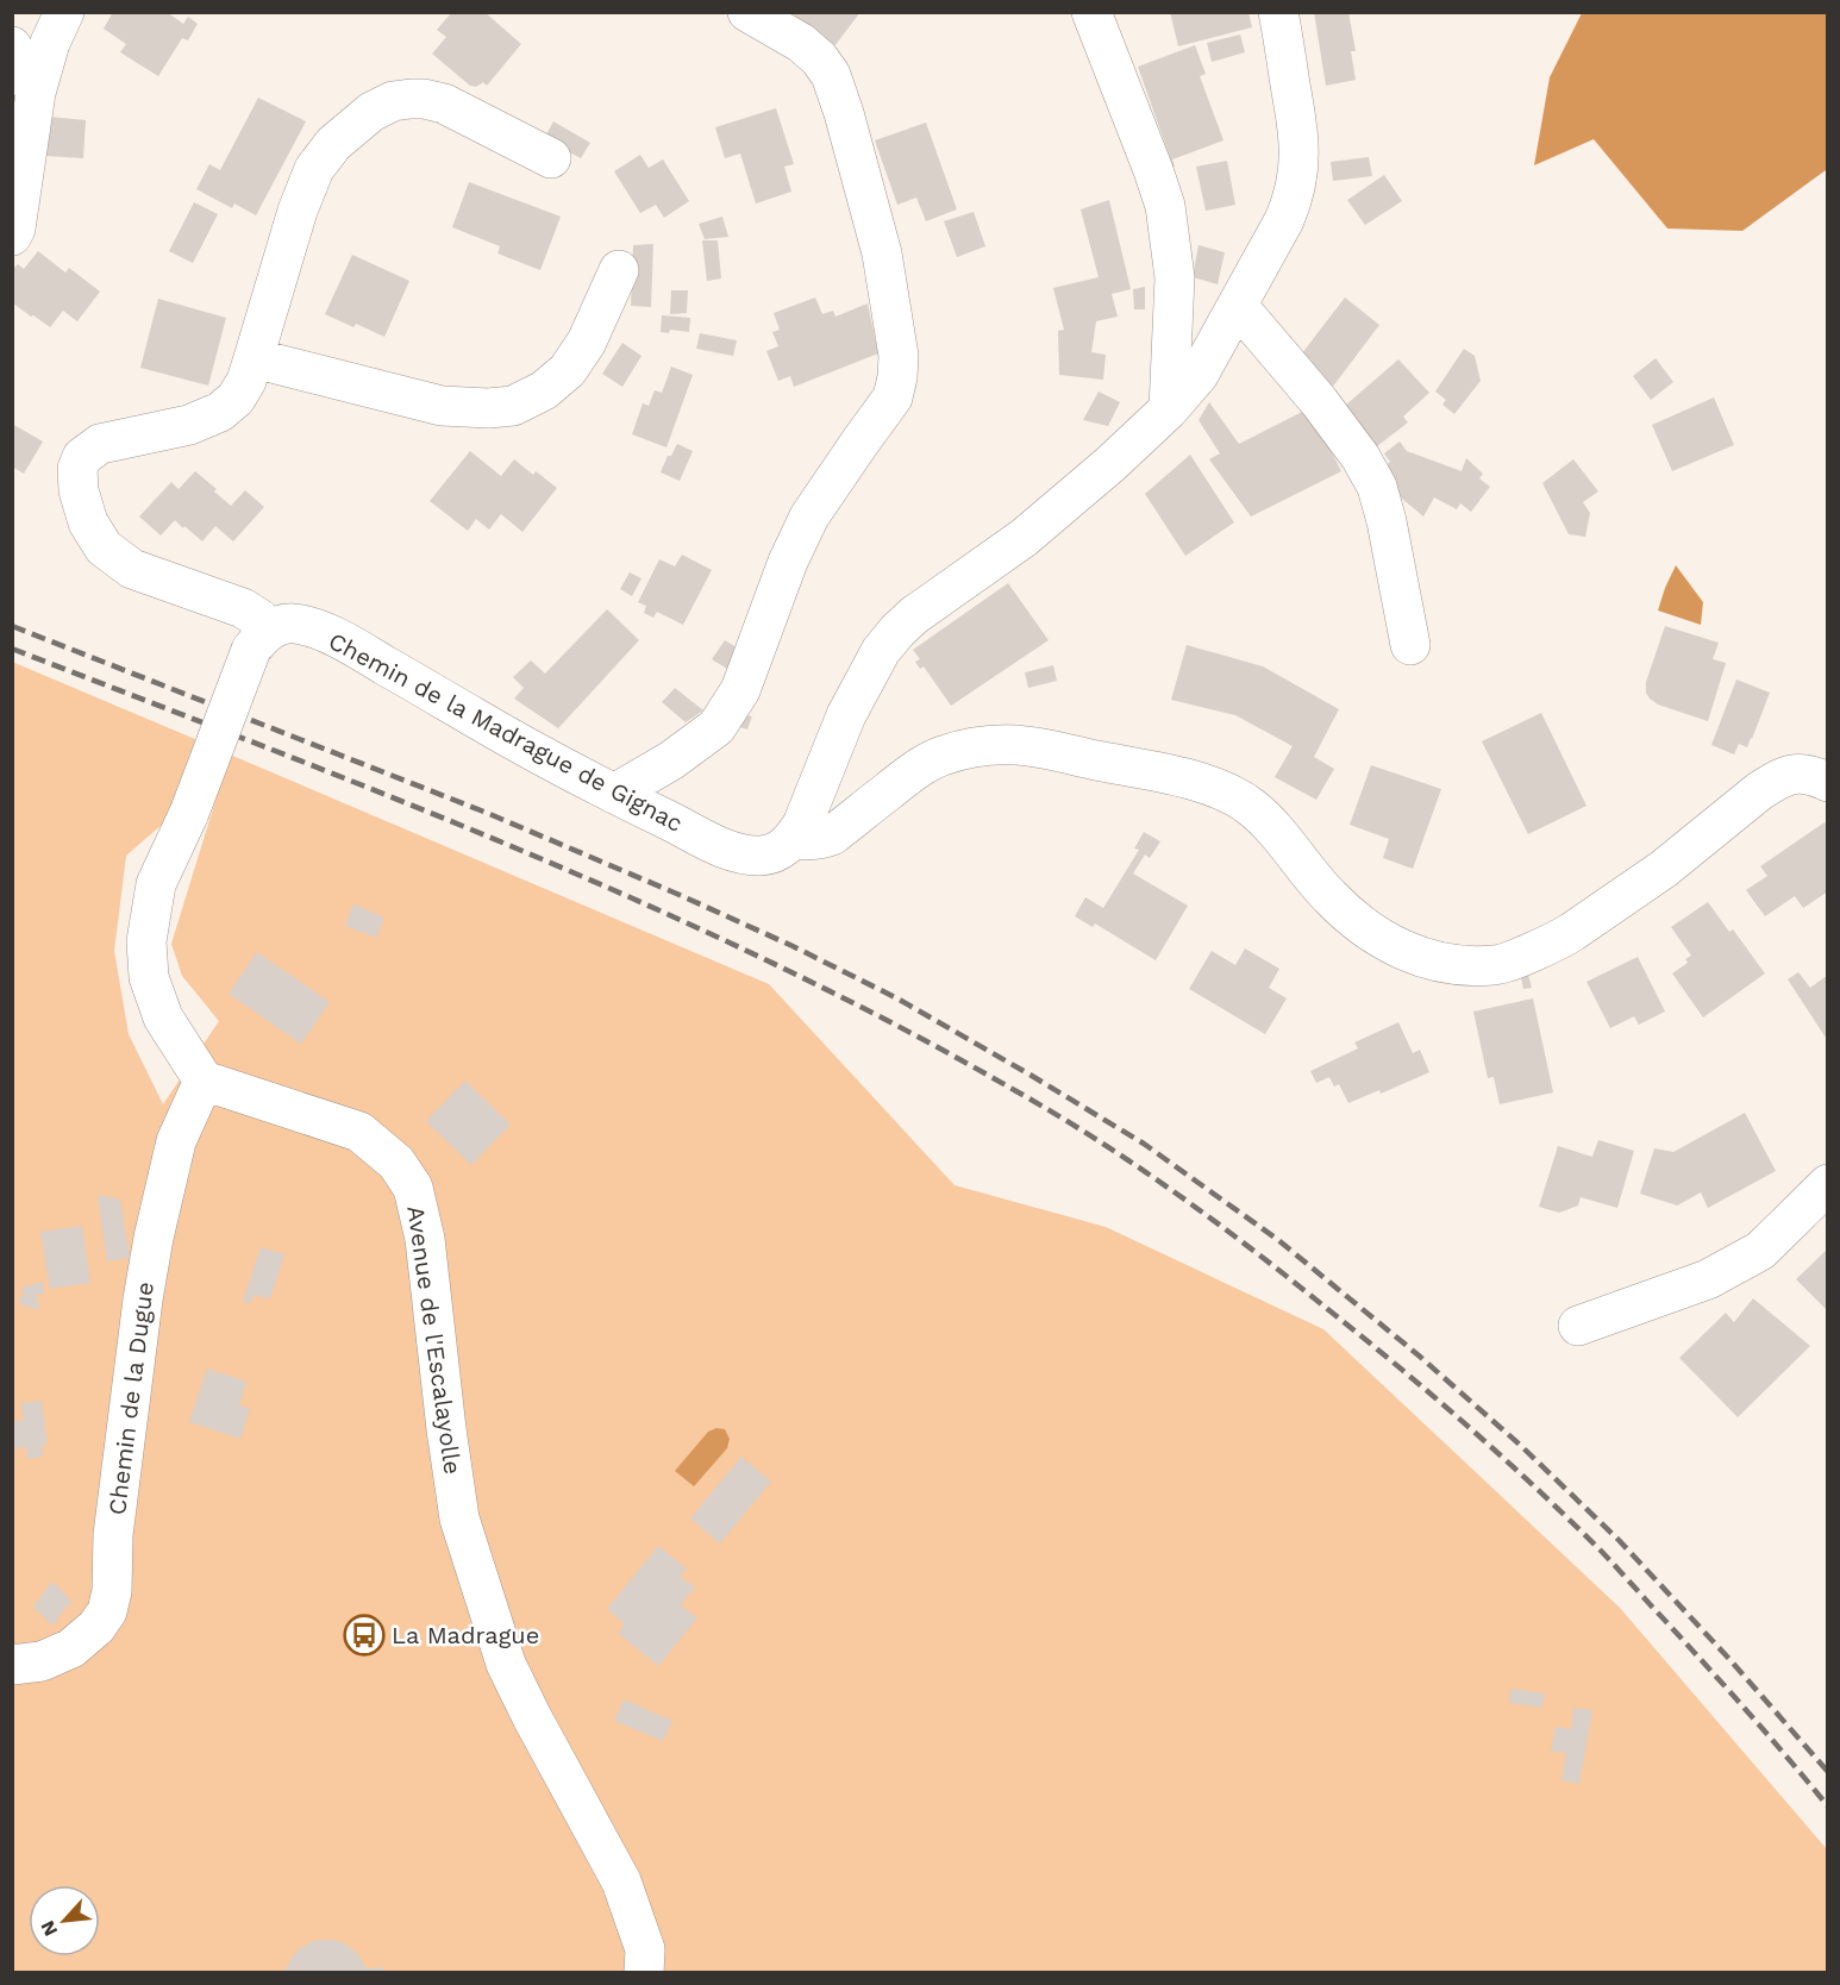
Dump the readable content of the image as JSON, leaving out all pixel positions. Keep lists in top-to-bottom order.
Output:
{
  "streets": {
    "street": ["Chemin de la Madrague de Gignac", "Avenue de l'Escalayolle", "Chemin de la Dugue"]
  },
  "crossings": [
    ["Avenue de l'Escalayolle", "Chemin de la Dugue"]
  ],
  "places": {
    "bus stop": ["La Madrague"]
  },
  "north": "bottom left"
}
